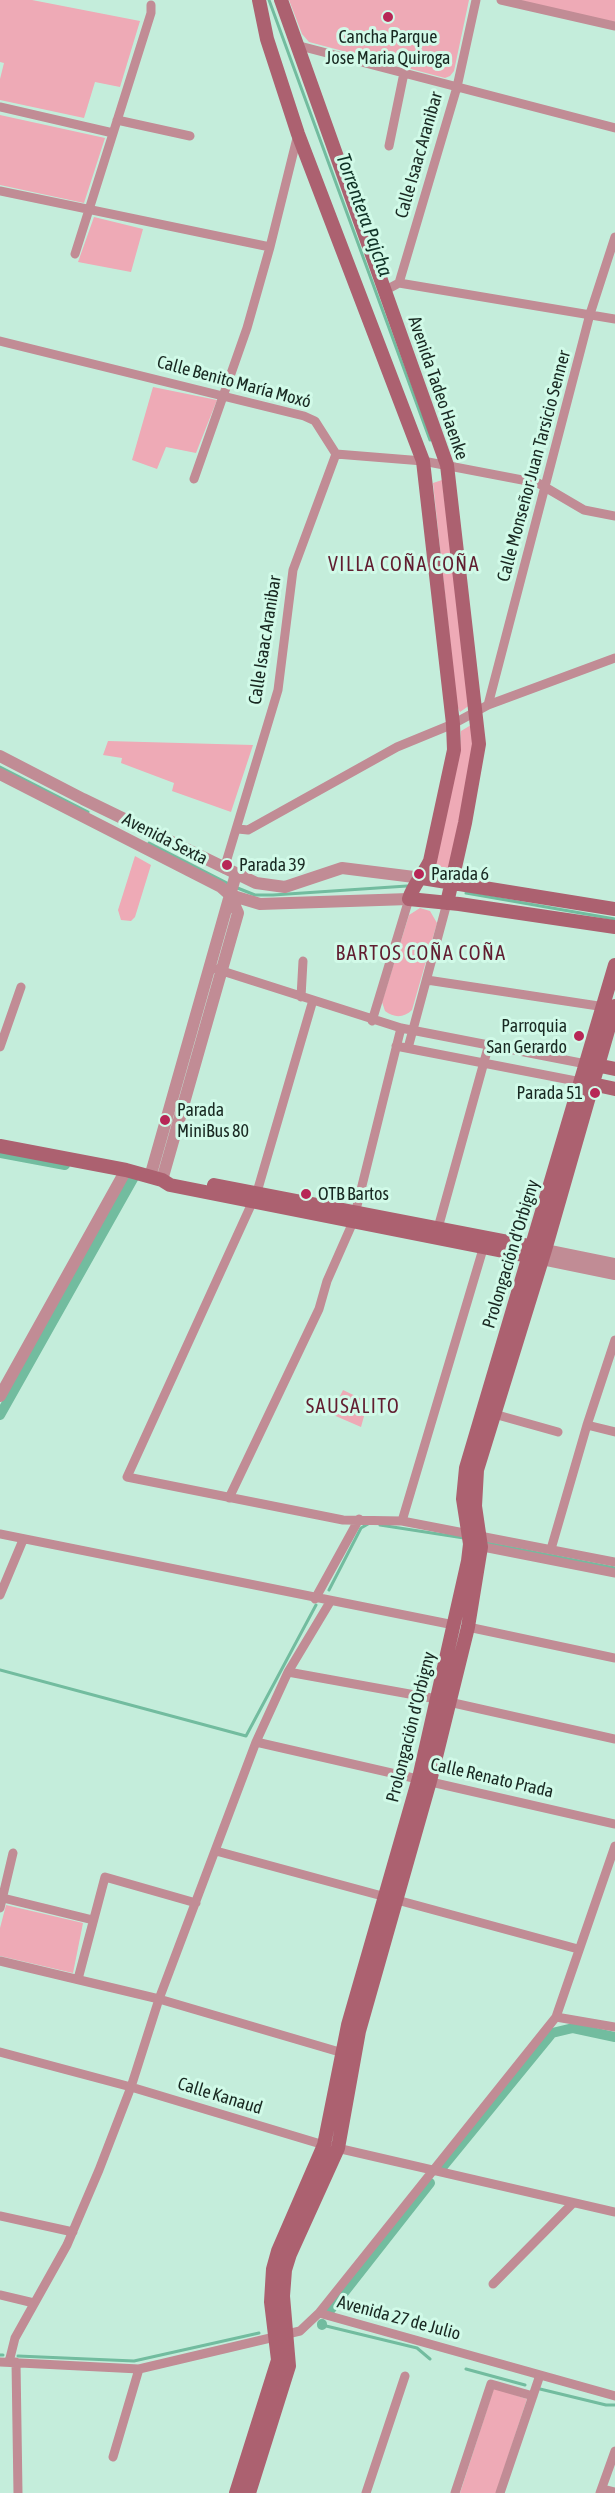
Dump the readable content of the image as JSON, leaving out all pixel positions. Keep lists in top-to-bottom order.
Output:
{
  "streets": {
    "main road": ["Avenida Tadeo Haenke", "Avenida Sexta", "Prolongación d'Orbigny"],
    "street": [
      "Calle Isaac Aranibar",
      "Calle Benito María Moxó",
      "Calle Monseñor Juan Tarsicio Senner",
      "Calle Renato Prada",
      "Calle Kanaud",
      "Avenida 27 de Julio"
    ]
  },
  "crossings": [
    ["Calle Isaac Aranibar", "Calle Benito María Moxó"],
    ["Calle Isaac Aranibar", "Avenida Tadeo Haenke"],
    ["Calle Isaac Aranibar", "Avenida Sexta"],
    ["Avenida Tadeo Haenke", "Calle Monseñor Juan Tarsicio Senner"],
    ["Avenida Tadeo Haenke", "Avenida Sexta"],
    ["Prolongación d'Orbigny", "Calle Renato Prada"],
    ["Prolongación d'Orbigny", "Calle Kanaud"],
    ["Prolongación d'Orbigny", "Avenida 27 de Julio"]
  ],
  "districts": ["VILLA COÑA COÑA", "BARTOS COÑA COÑA", "SAUSALITO"],
  "water": ["Torrentera Pajcha"],
  "places": [
    "Cancha Parque Jose Maria Quiroga",
    "Parada 39",
    "Parada 6",
    "Parroquia San Gerardo",
    "Parada 51",
    "Parada MiniBus 80",
    "OTB Bartos"
  ]
}
